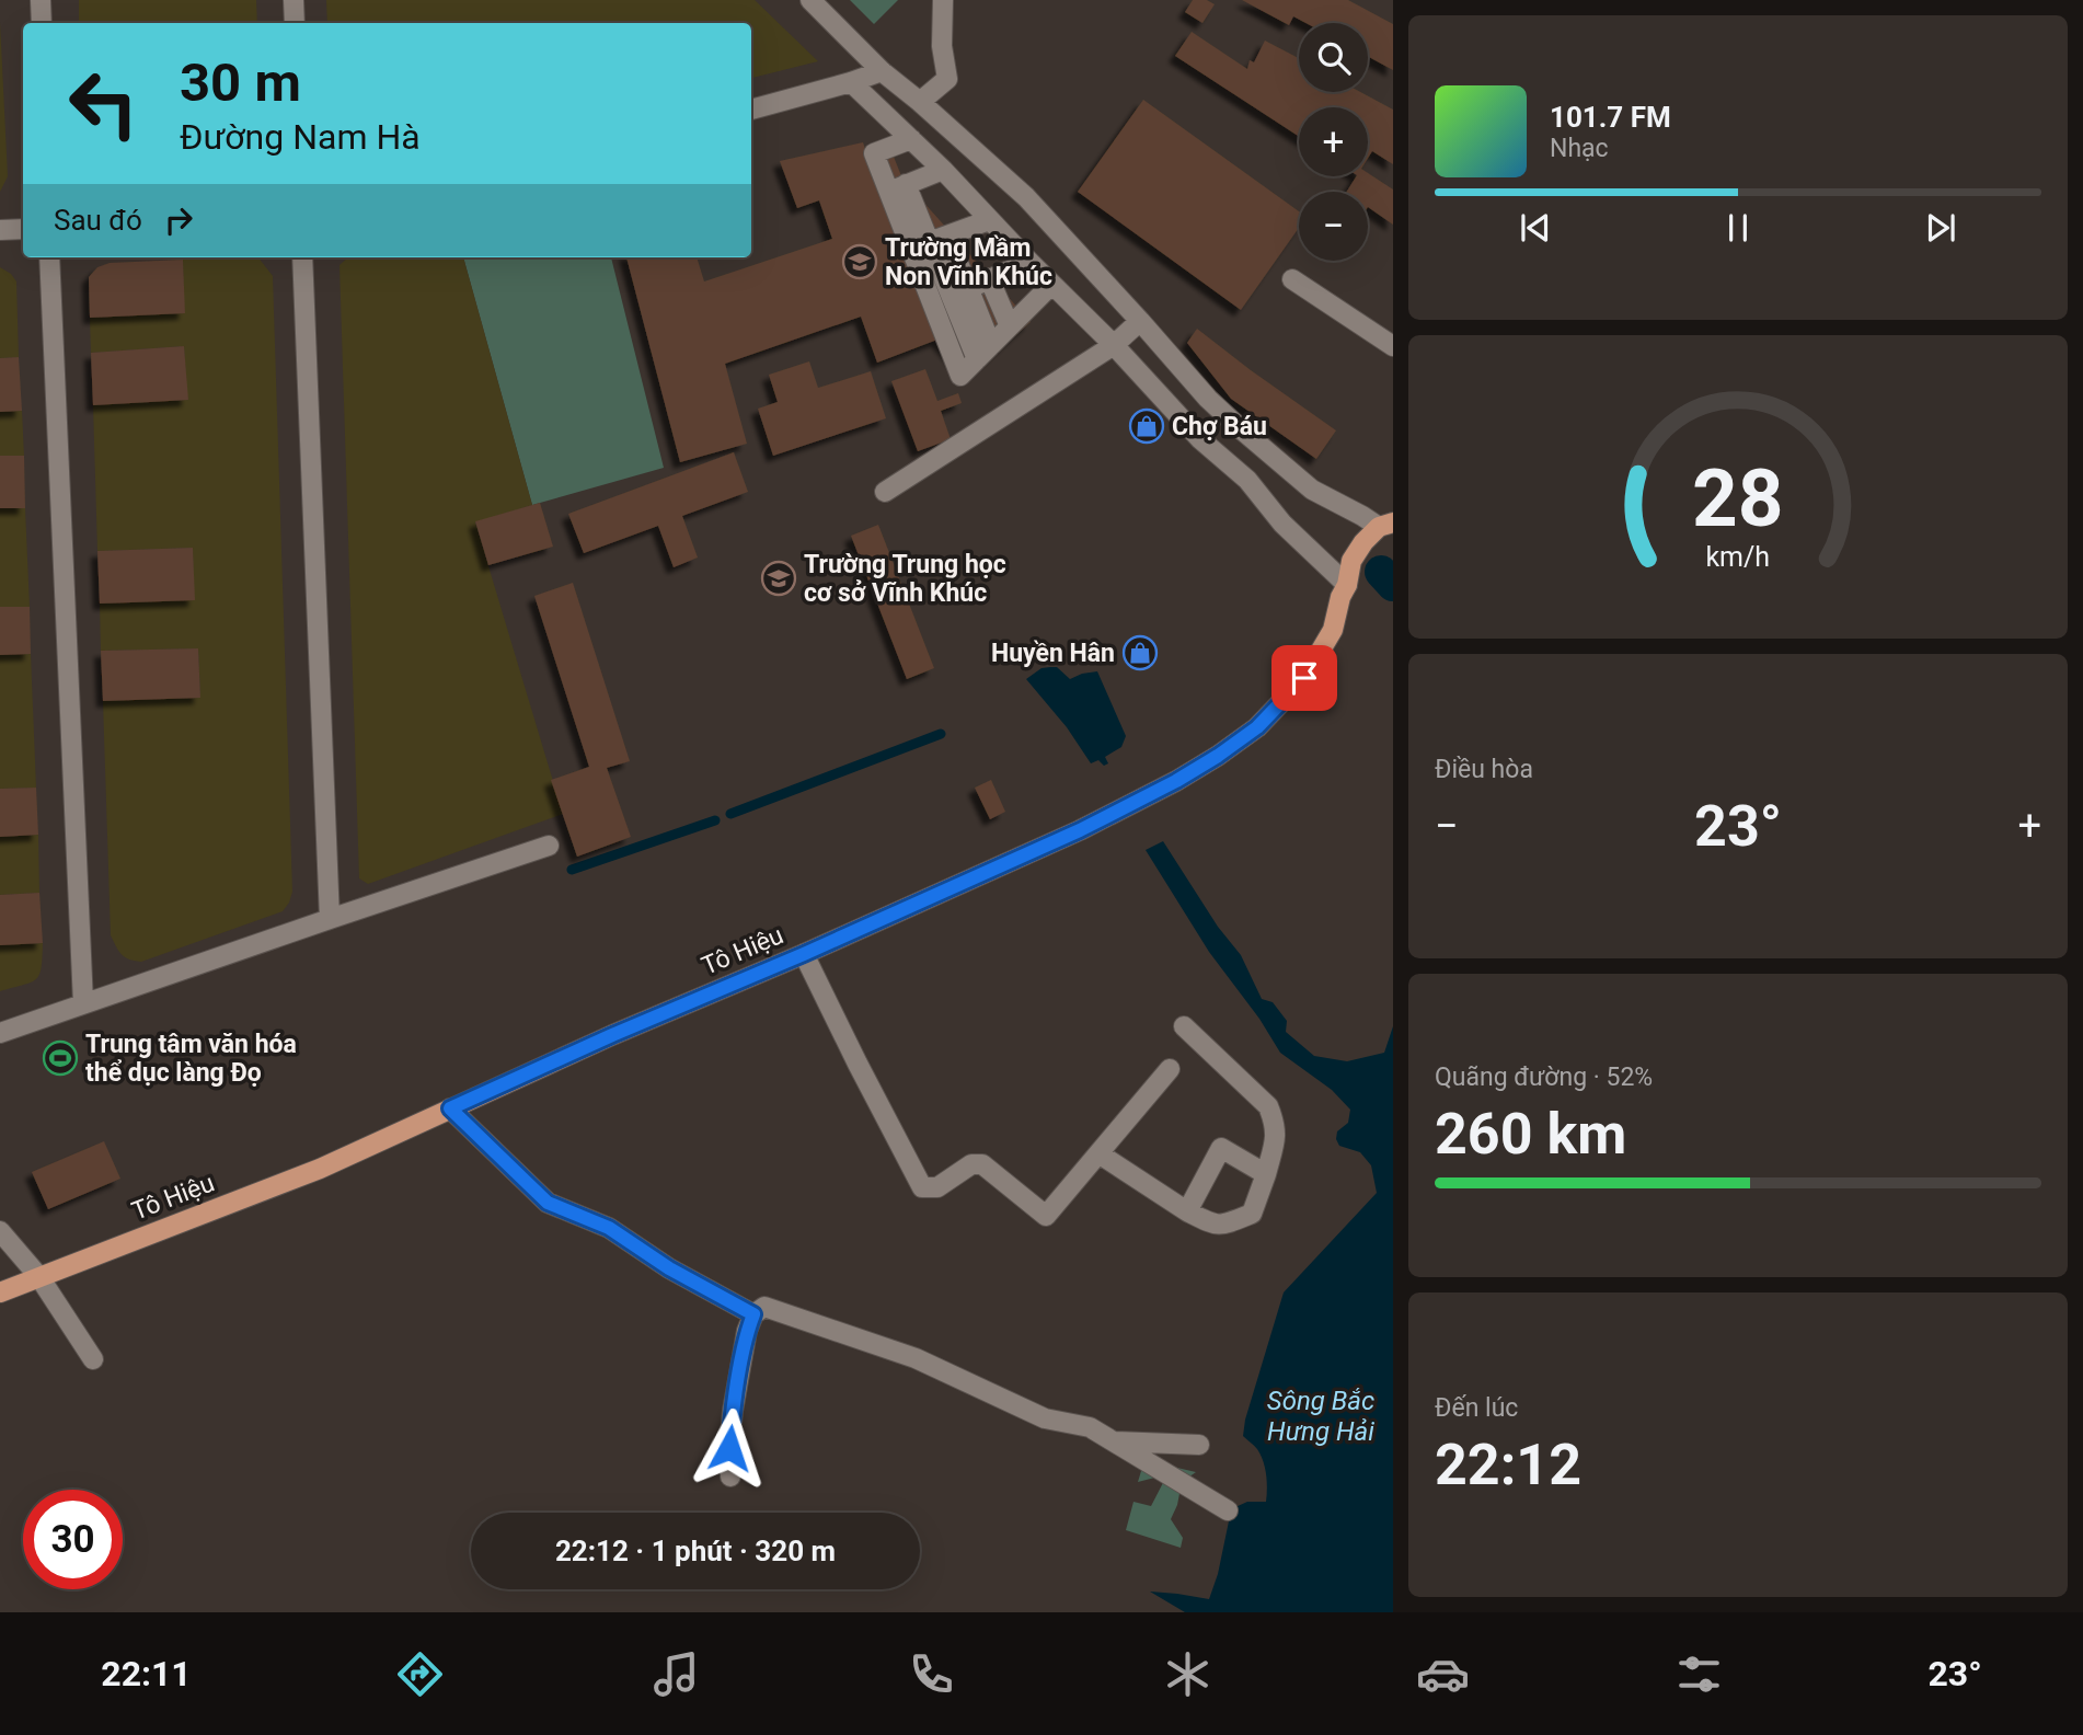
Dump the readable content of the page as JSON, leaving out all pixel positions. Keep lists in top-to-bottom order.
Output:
{
  "streets": {
    "main road": ["Tô Hiệu"]
  },
  "water": ["Sông Bắc Hưng Hải"],
  "places": {
    "school or university": ["Trường Mầm Non Vĩnh Khúc", "Trường Trung học cơ sở Vĩnh Khúc"],
    "shop": ["Chợ Báu", "Huyền Hân"],
    "sports": ["Trung tâm văn hóa thể dục làng Đọ"]
  },
  "page": {
    "map_buttons": ["+", "−"],
    "turn": ["30 m", "Đường Nam Hà"],
    "song": ["101.7 FM", "Nhạc"],
    "then": "Sau đó",
    "tile": [
      "Điều hòa",
      ["Quãng đường · 52%", "260 km"],
      ["Đến lúc", "22:12"]
    ],
    "heat": ["−", "23°", "+"],
    "limit": "30",
    "trip": "22:12 · 1 phút · 320 m",
    "tabs": ["22:11", "23°"],
    "gauge": ["28", "km/h"]
  }
}
